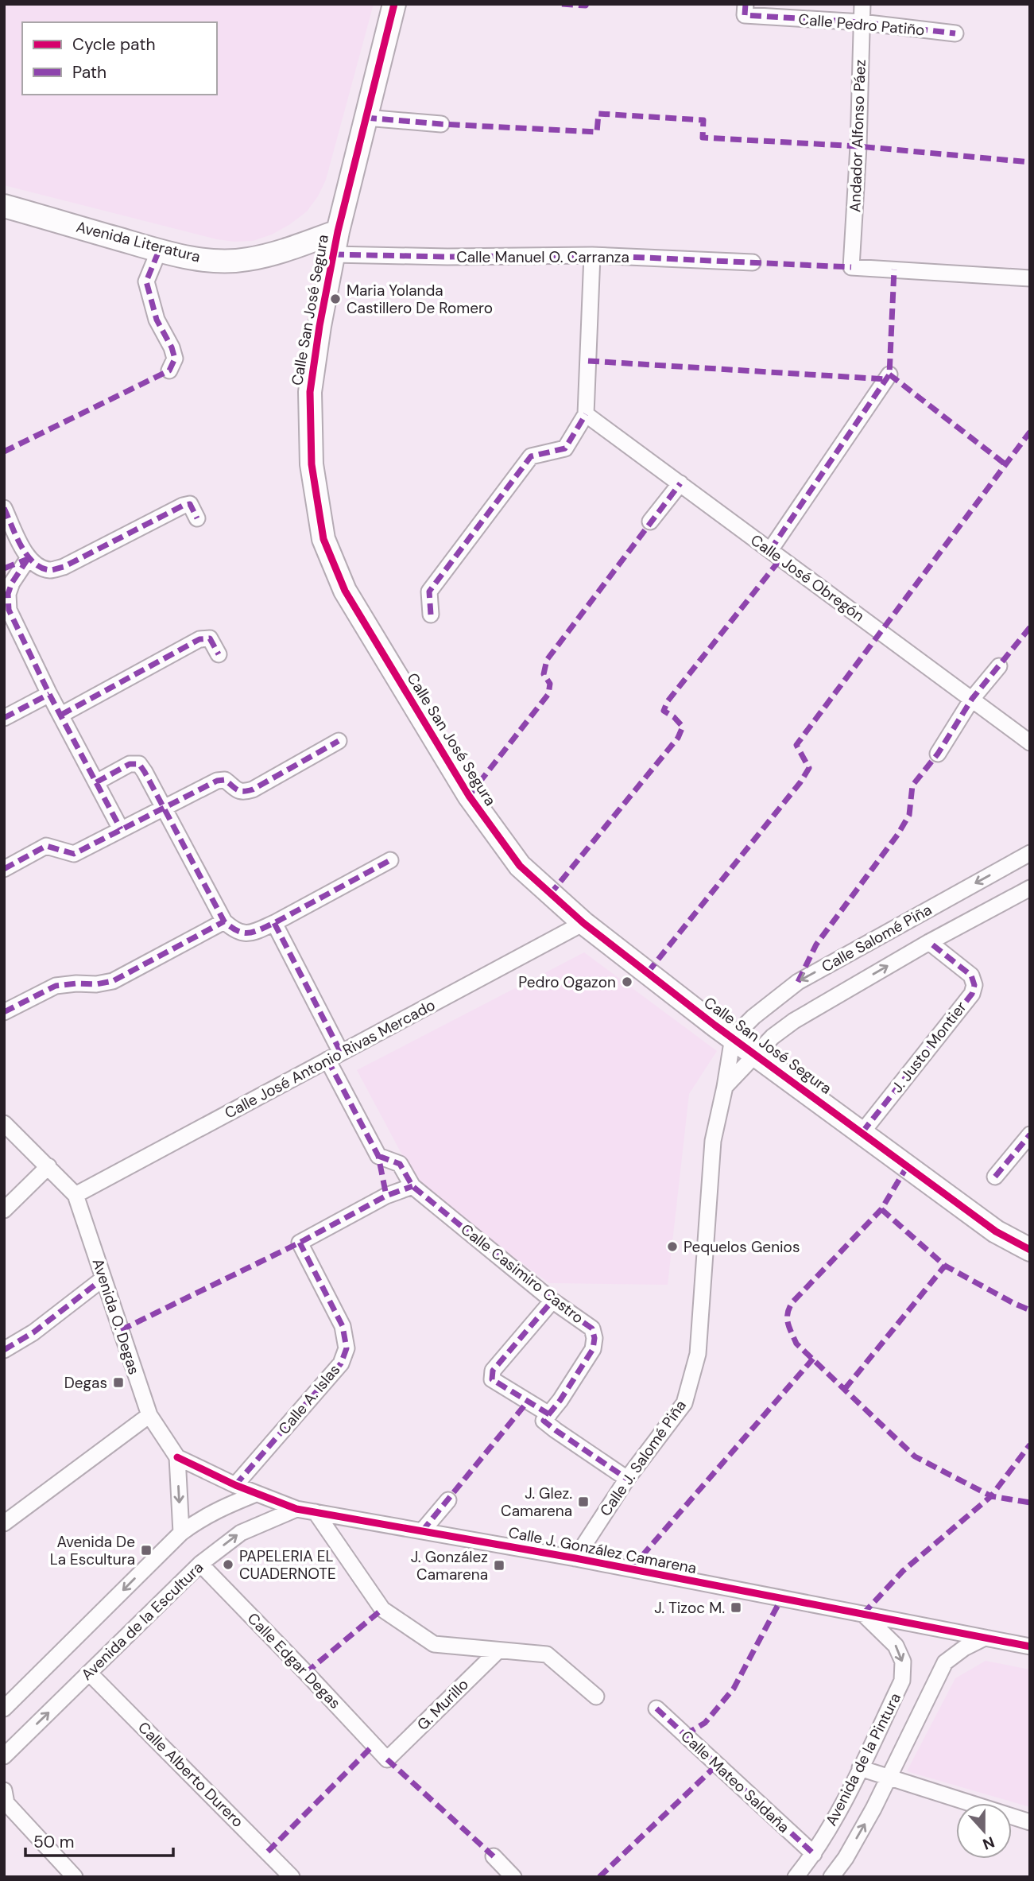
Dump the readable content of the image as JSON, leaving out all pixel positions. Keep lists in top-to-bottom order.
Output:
{
  "streets": {
    "street": [
      "Calle Pedro Patiño",
      "Andador Alfonso Páez",
      "Avenida Literatura",
      "Calle Manuel O. Carranza",
      "Calle San José Segura",
      "Calle José Obregón",
      "Calle Salomé Piña",
      "J. Justo Montier",
      "Calle José Antonio Rivas Mercado",
      "Calle Casimiro Castro",
      "Avenida O. Degas",
      "Calle A. Islas",
      "Calle J. Salomé Piña",
      "Calle J. González Camarena",
      "Avenida de la Escultura",
      "Calle Edgar Degas",
      "G. Murillo",
      "Avenida de la Pintura",
      "Calle Alberto Durero",
      "Calle Mateo Saldaña"
    ]
  },
  "crossings": [
    ["Calle Pedro Patiño", "Andador Alfonso Páez"],
    ["Avenida Literatura", "Calle San José Segura"],
    ["Calle Manuel O. Carranza", "Calle San José Segura"],
    ["Calle San José Segura", "Calle Salomé Piña"],
    ["Calle San José Segura", "J. Justo Montier"],
    ["Calle San José Segura", "Calle José Antonio Rivas Mercado"],
    ["Calle San José Segura", "Calle J. Salomé Piña"],
    ["Calle Salomé Piña", "J. Justo Montier"],
    ["Calle Salomé Piña", "Calle J. Salomé Piña"],
    ["Calle José Antonio Rivas Mercado", "Calle Casimiro Castro"],
    ["Calle José Antonio Rivas Mercado", "Avenida O. Degas"],
    ["Calle Casimiro Castro", "Calle A. Islas"],
    ["Avenida O. Degas", "Calle J. González Camarena"],
    ["Calle A. Islas", "Calle J. González Camarena"],
    ["Calle J. Salomé Piña", "Calle J. González Camarena"],
    ["Calle J. González Camarena", "Avenida de la Escultura"],
    ["Calle J. González Camarena", "Avenida de la Pintura"],
    ["Avenida de la Escultura", "Calle Edgar Degas"],
    ["Avenida de la Escultura", "Calle Alberto Durero"],
    ["Calle Edgar Degas", "G. Murillo"],
    ["Avenida de la Pintura", "Calle Mateo Saldaña"]
  ],
  "places": {
    "other": [
      "Maria Yolanda Castillero De Romero",
      "Pedro Ogazon",
      "Pequelos Genios",
      "PAPELERIA EL CUADERNOTE"
    ],
    "transit": [
      "Degas",
      "J. Glez. Camarena",
      "Avenida De La Escultura",
      "J. González Camarena",
      "J. Tizoc M."
    ]
  },
  "legend": ["Cycle path", "Path"],
  "scale_bar": "50 m",
  "north": "bottom"
}
